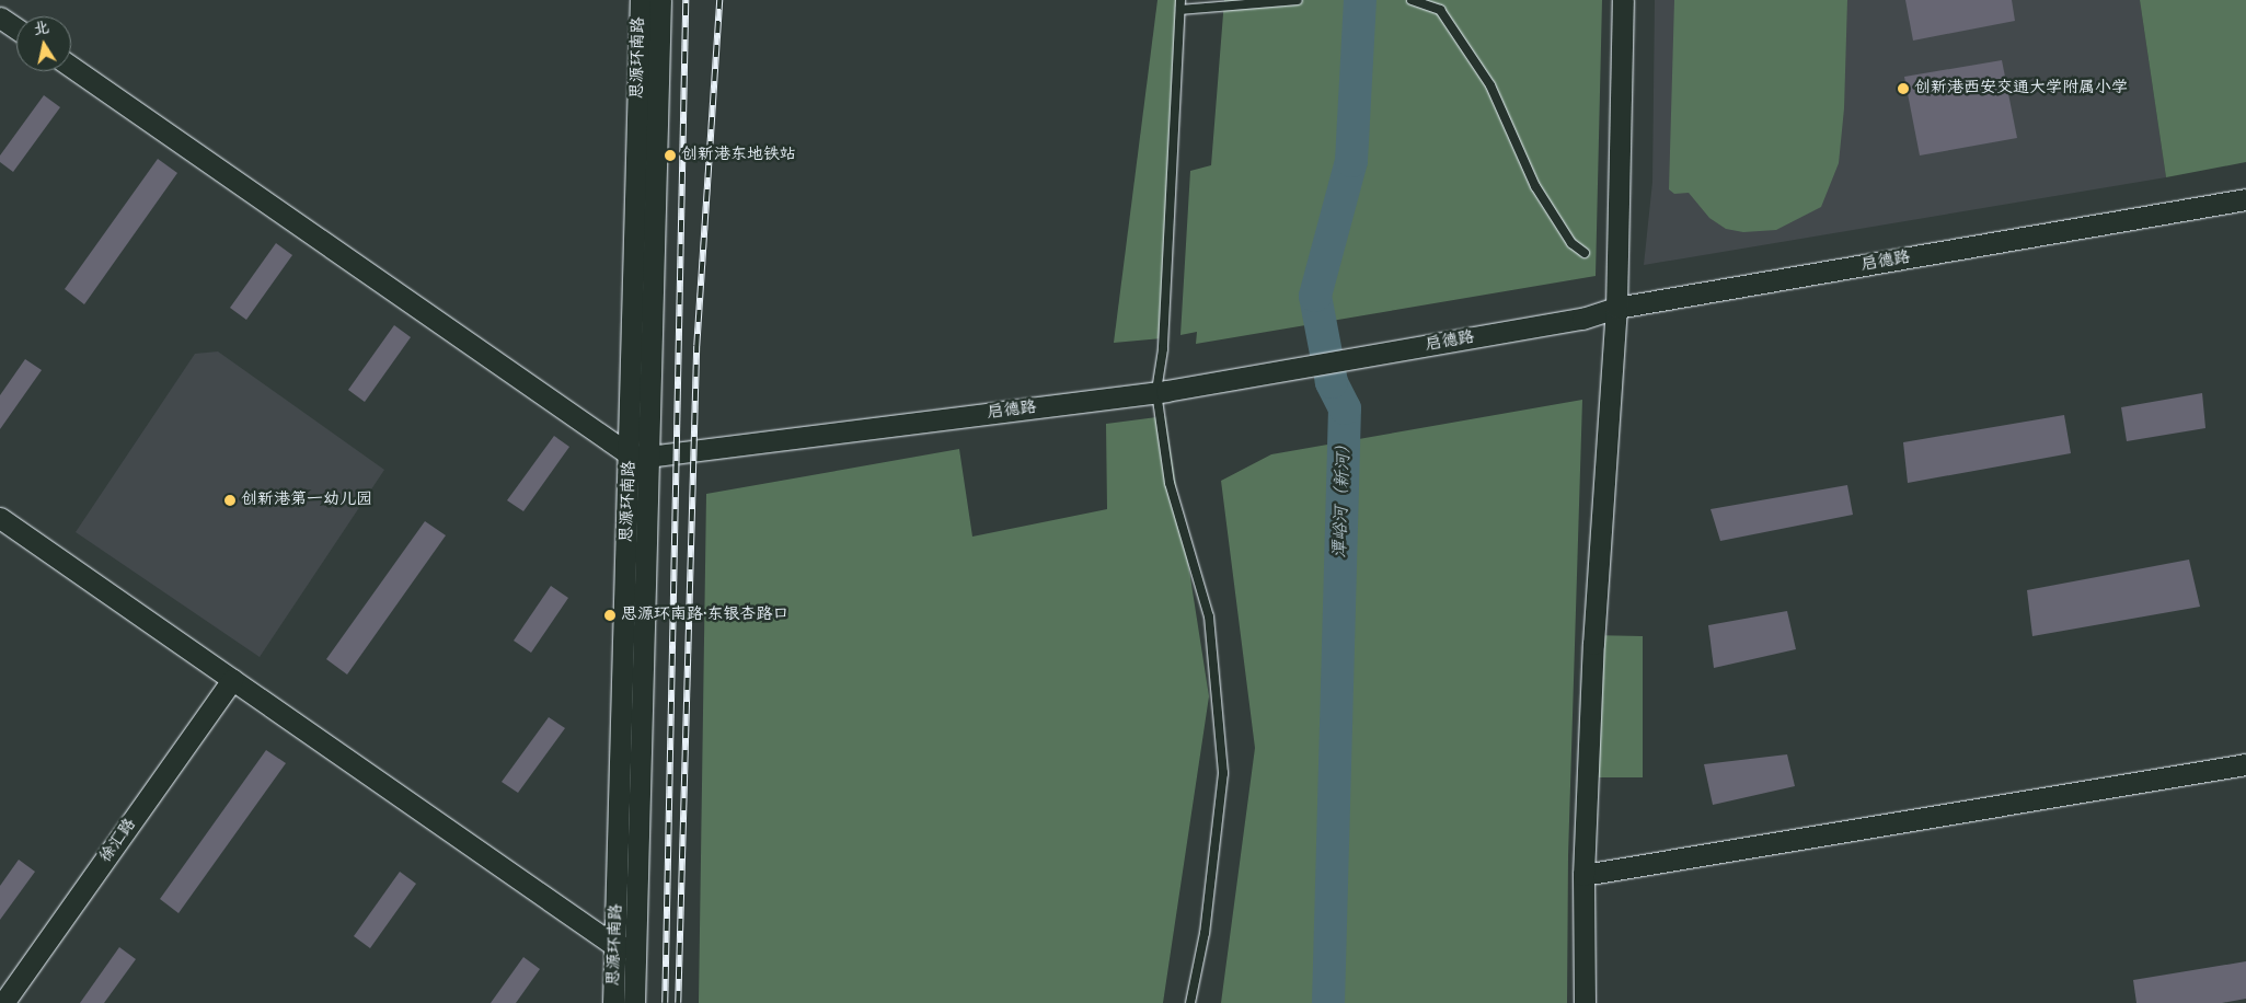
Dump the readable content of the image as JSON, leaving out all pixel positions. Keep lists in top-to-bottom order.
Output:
{
  "streets": {
    "street": ["思源环南路", "启德路", "徐汇路"]
  },
  "crossings": [
    ["思源环南路", "启德路"]
  ],
  "water": ["潭峪河（新河）"],
  "places": [
    "创新港西安交通大学附属小学",
    "创新港东地铁站",
    "创新港第一幼儿园",
    "思源环南路·东银杏路口"
  ],
  "north": "top"
}
